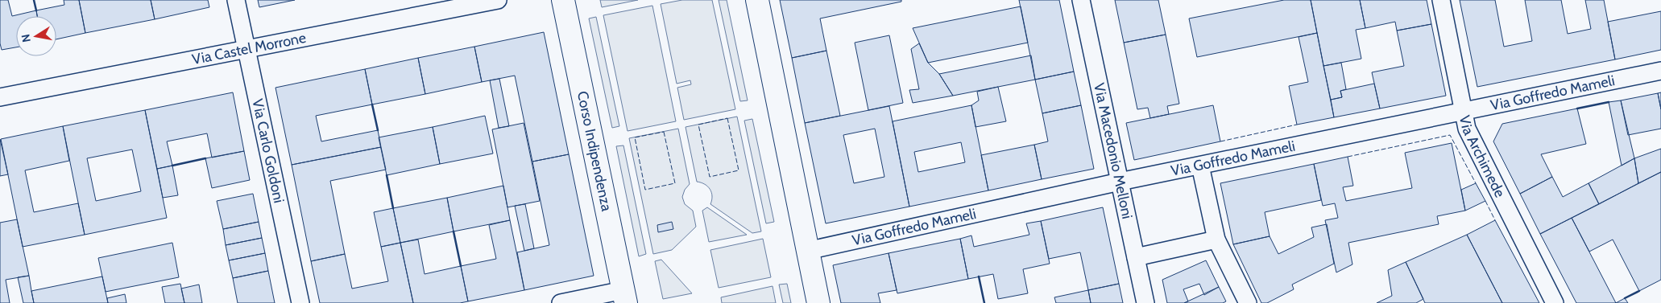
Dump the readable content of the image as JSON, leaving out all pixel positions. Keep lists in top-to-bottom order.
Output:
{
  "streets": {
    "street": [
      "Via Castel Morrone",
      "Via Goffredo Mameli",
      "Via Carlo Goldoni",
      "Corso Indipendenza",
      "Via Macedonio Melloni",
      "Via Archimede"
    ]
  },
  "crossings": [
    ["Via Castel Morrone", "Via Carlo Goldoni"],
    ["Via Goffredo Mameli", "Via Macedonio Melloni"],
    ["Via Goffredo Mameli", "Via Archimede"]
  ],
  "north": "left"
}
